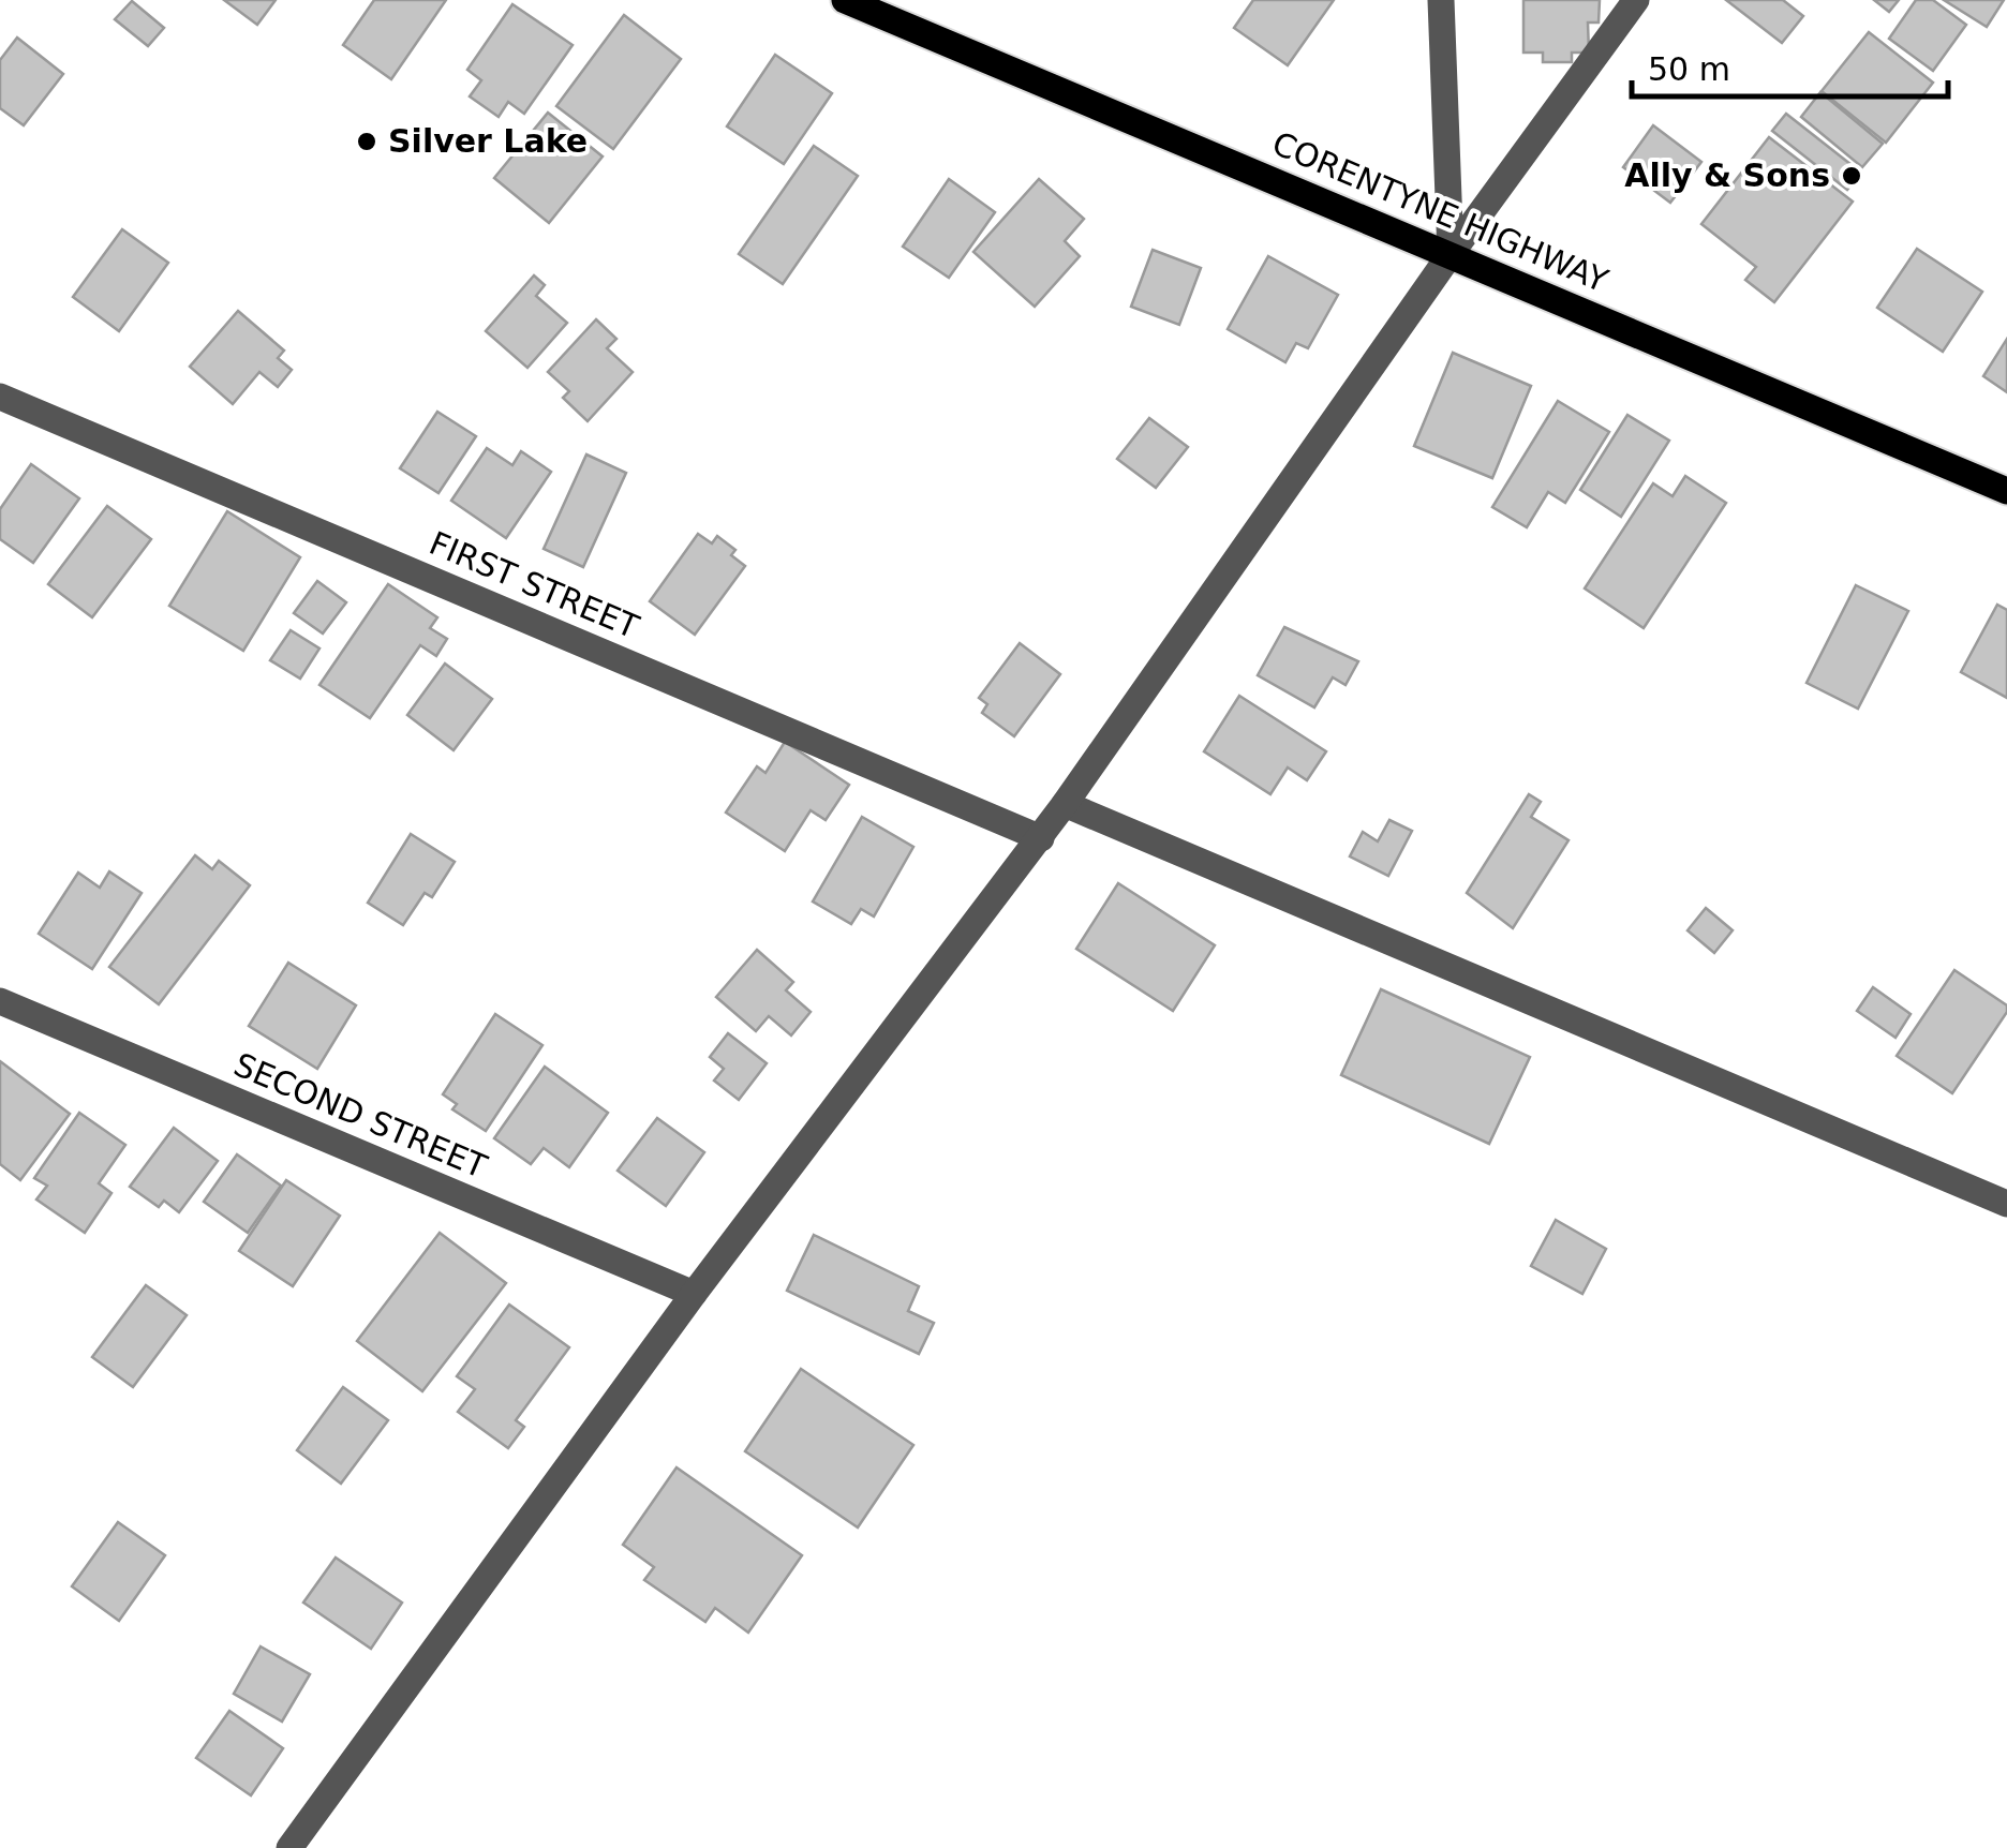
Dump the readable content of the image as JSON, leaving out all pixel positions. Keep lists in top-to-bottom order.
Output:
{
  "streets": {
    "main road": ["CORENTYNE HIGHWAY"],
    "street": ["FIRST STREET", "SECOND STREET"]
  },
  "places": ["Silver Lake", "Ally & Sons"],
  "scale_bar": "50 m"
}
